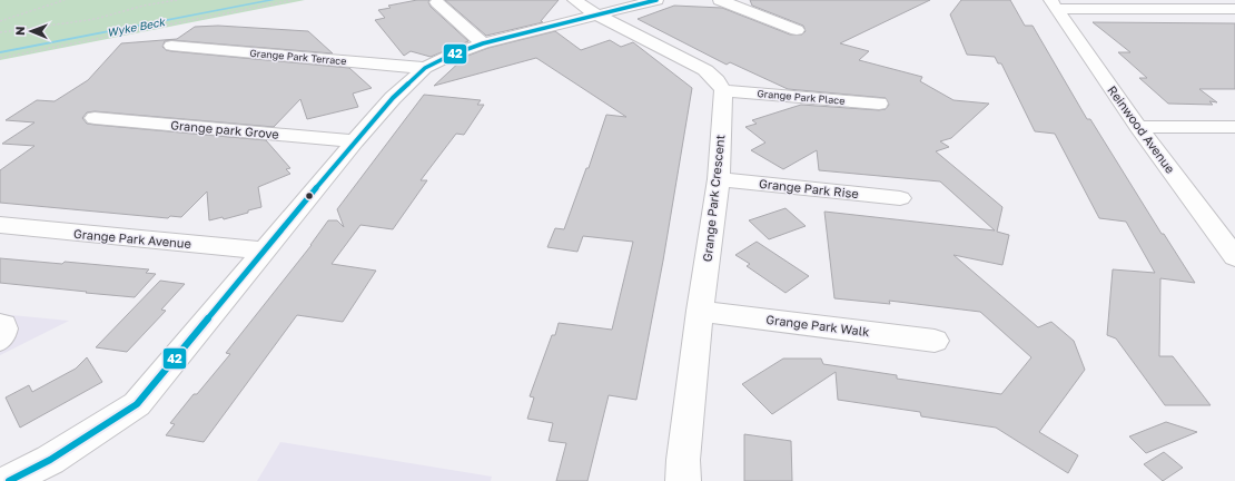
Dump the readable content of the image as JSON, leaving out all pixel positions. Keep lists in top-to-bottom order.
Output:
{
  "streets": {
    "street": [
      "Grange Park Terrace",
      "Grange Park Place",
      "Grange park Grove",
      "Reinwood Avenue",
      "Grange Park Rise",
      "Grange Park Crescent",
      "Grange Park Avenue",
      "Grange Park Walk"
    ]
  },
  "crossings": [
    ["Grange Park Place", "Grange Park Crescent"],
    ["Grange Park Rise", "Grange Park Crescent"],
    ["Grange Park Crescent", "Grange Park Walk"]
  ],
  "water": ["Wyke Beck"],
  "lines": ["transit line 42"],
  "north": "left"
}
